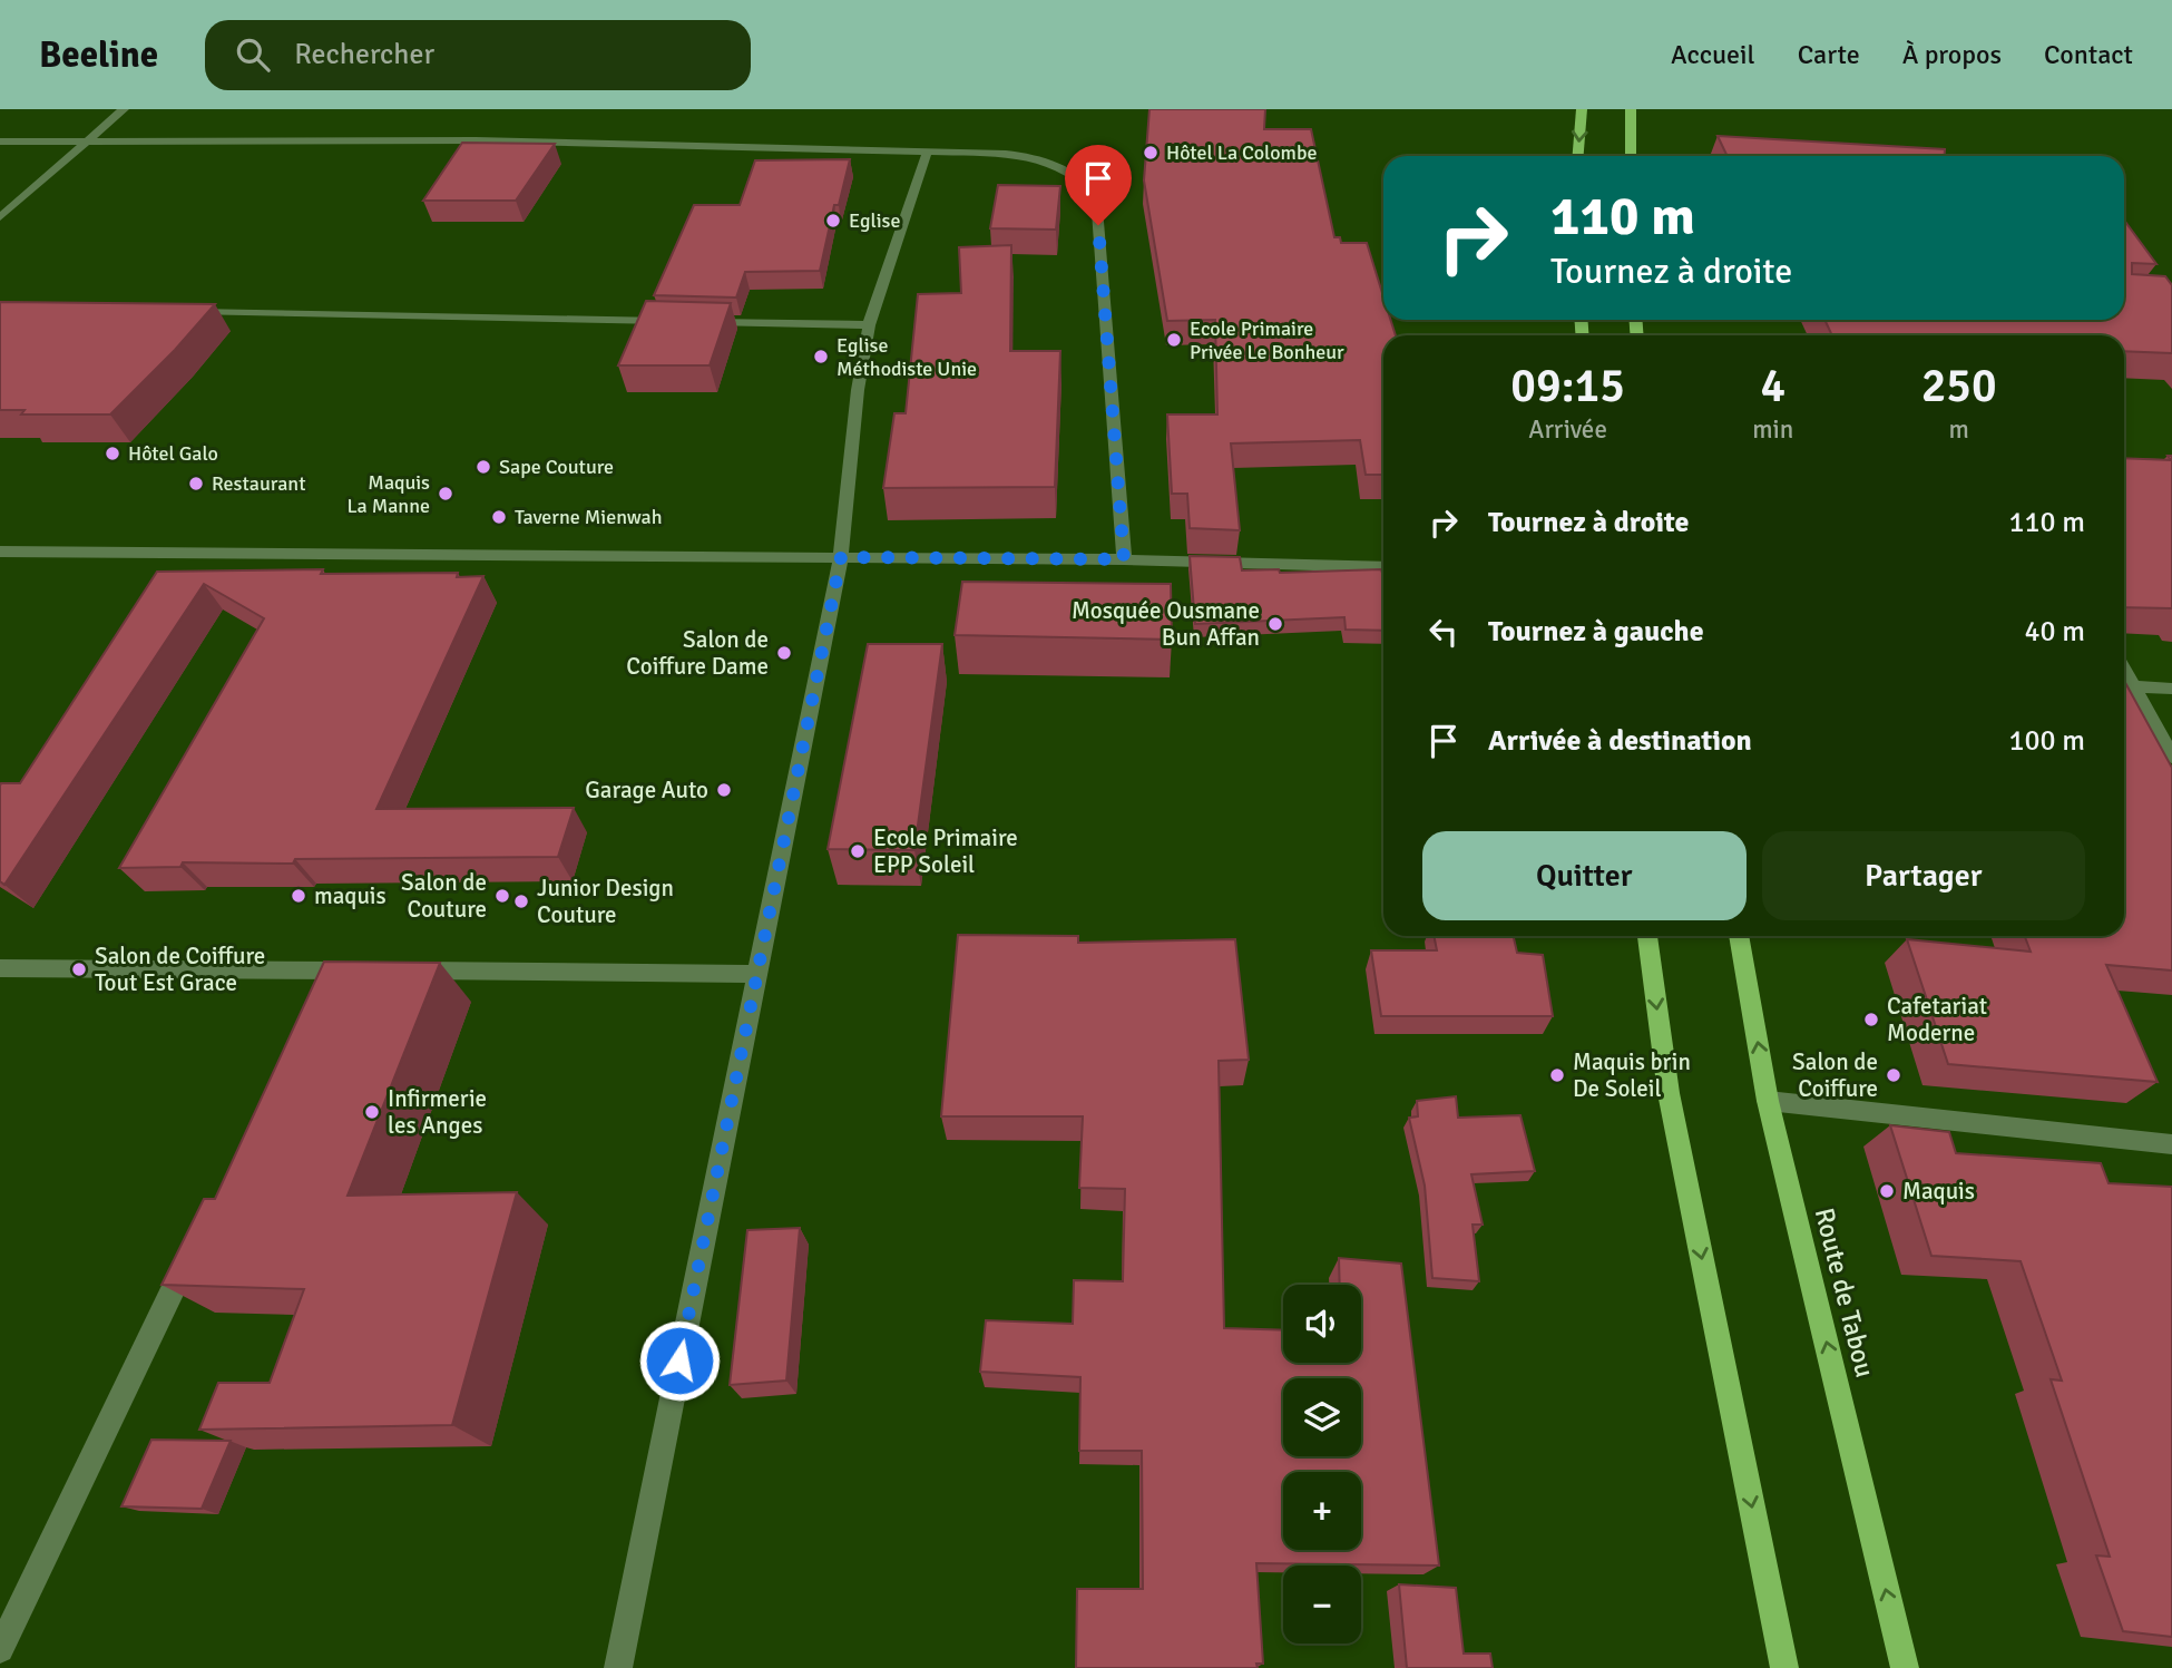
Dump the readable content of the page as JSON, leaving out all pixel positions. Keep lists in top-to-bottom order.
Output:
{
  "streets": {
    "main road": ["Route de Tabou"]
  },
  "places": [
    "Hôtel La Colombe",
    "Eglise",
    "Ecole Primaire Privée Le Bonheur",
    "Eglise Méthodiste Unie",
    "Hôtel Galo",
    "Sape Couture",
    "Restaurant",
    "Maquis La Manne",
    "Taverne Mienwah",
    "Mosquée Ousmane Bun Affan",
    "Salon de Coiffure Dame",
    "Garage Auto",
    "Ecole Primaire EPP Soleil",
    "maquis",
    "Salon de Couture",
    "Junior Design Couture",
    "Salon de Coiffure Tout Est Grace",
    "Cafetariat Moderne",
    "Maquis brin De Soleil",
    "Salon de Coiffure",
    "Infirmerie les Anges",
    "Maquis"
  ],
  "page": {
    "header": "Beeline",
    "search": "Rechercher",
    "nav": [
      "Accueil",
      "Carte",
      "À propos",
      "Contact"
    ],
    "turn": ["110 m", "Tournez à droite"],
    "eta": [
      "09:15",
      "Arrivée",
      "4",
      "min",
      "250",
      "m"
    ],
    "list": [
      {
        "name": "Tournez à droite",
        "value": "110 m"
      },
      {
        "name": "Tournez à gauche",
        "value": "40 m"
      },
      {
        "name": "Arrivée à destination",
        "value": "100 m"
      }
    ],
    "buttons": ["Quitter", "Partager"],
    "map_buttons": ["+", "−"]
  }
}
